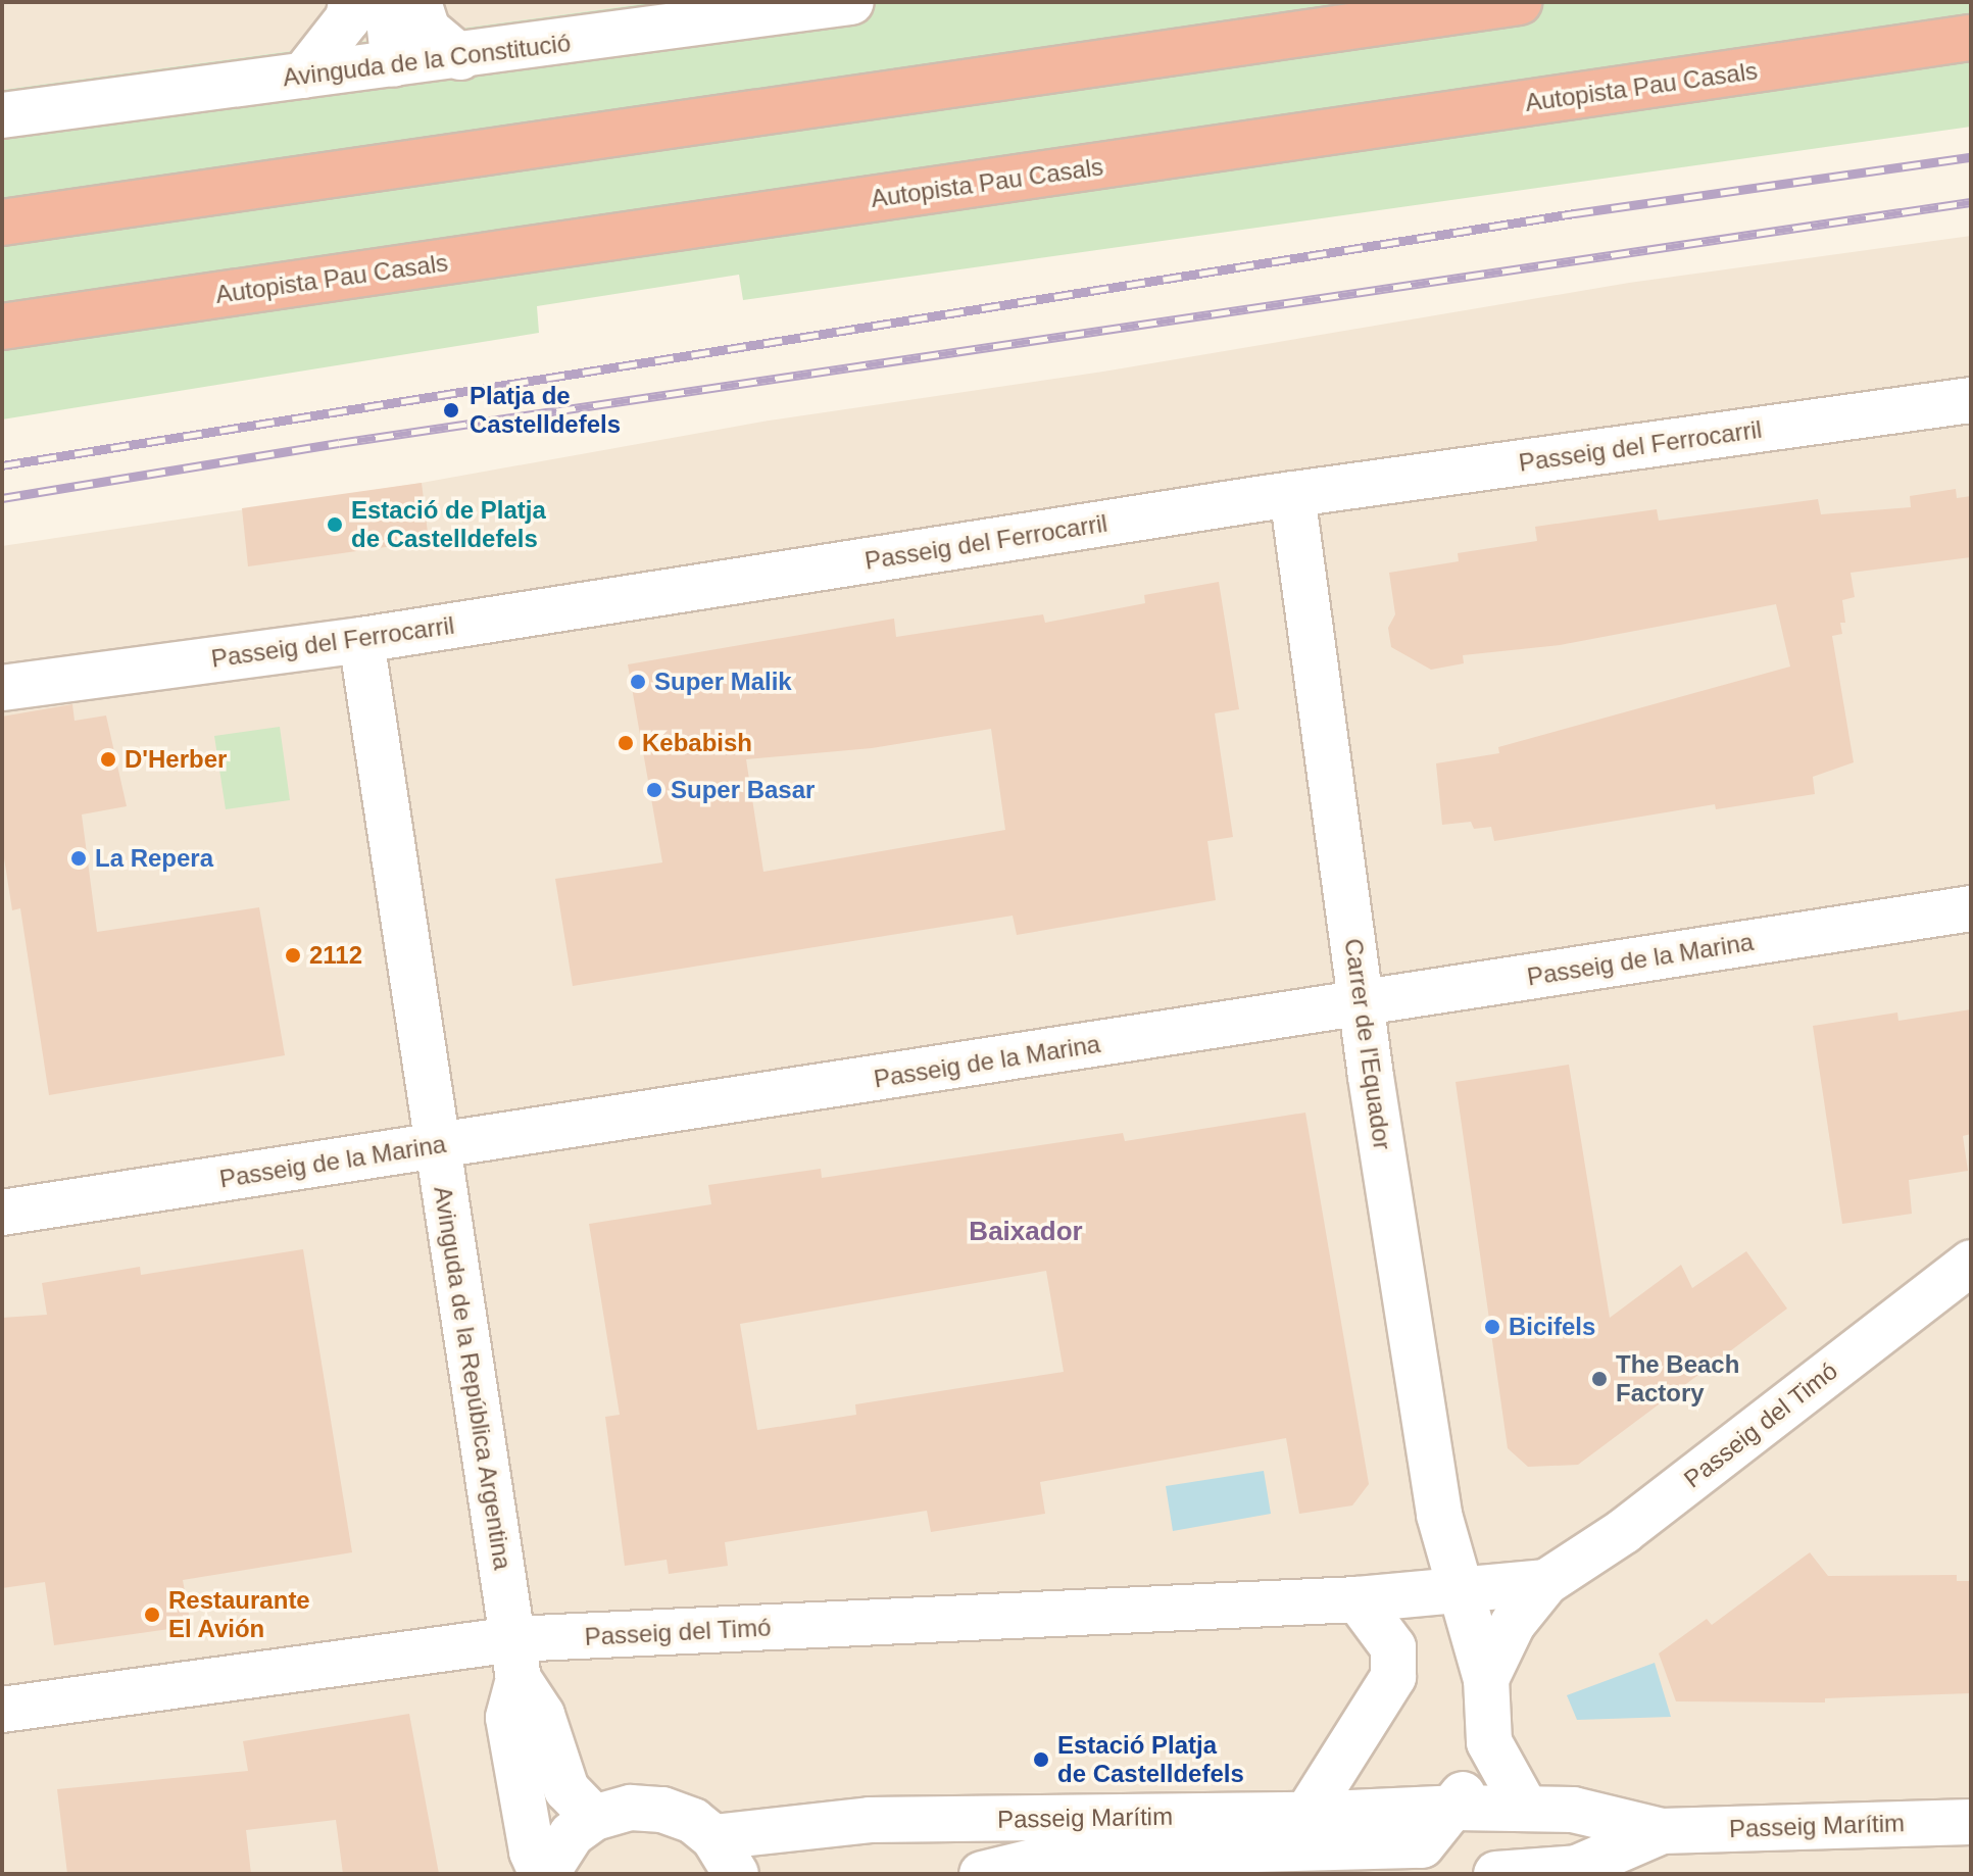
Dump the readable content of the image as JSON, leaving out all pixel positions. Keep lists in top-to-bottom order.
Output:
{
  "streets": {
    "highway": ["Autopista Pau Casals"],
    "street": [
      "Avinguda de la Constitució",
      "Passeig del Ferrocarril",
      "Passeig de la Marina",
      "Carrer de l'Equador",
      "Avinguda de la República Argentina",
      "Passeig del Timó",
      "Passeig Marítim"
    ]
  },
  "crossings": [
    ["Passeig del Ferrocarril", "Carrer de l'Equador"],
    ["Passeig del Ferrocarril", "Avinguda de la República Argentina"],
    ["Passeig de la Marina", "Carrer de l'Equador"],
    ["Passeig de la Marina", "Avinguda de la República Argentina"],
    ["Carrer de l'Equador", "Passeig del Timó"],
    ["Avinguda de la República Argentina", "Passeig del Timó"],
    ["Avinguda de la República Argentina", "Passeig Marítim"],
    ["Passeig del Timó", "Passeig Marítim"]
  ],
  "districts": ["Baixador"],
  "places": [
    "Platja de Castelldefels",
    "Estació de Platja de Castelldefels",
    "Super Malik",
    "Kebabish",
    "D'Herber",
    "Super Basar",
    "La Repera",
    "2112",
    "Bicifels",
    "The Beach Factory",
    "Restaurante El Avión",
    "Estació Platja de Castelldefels"
  ]
}
